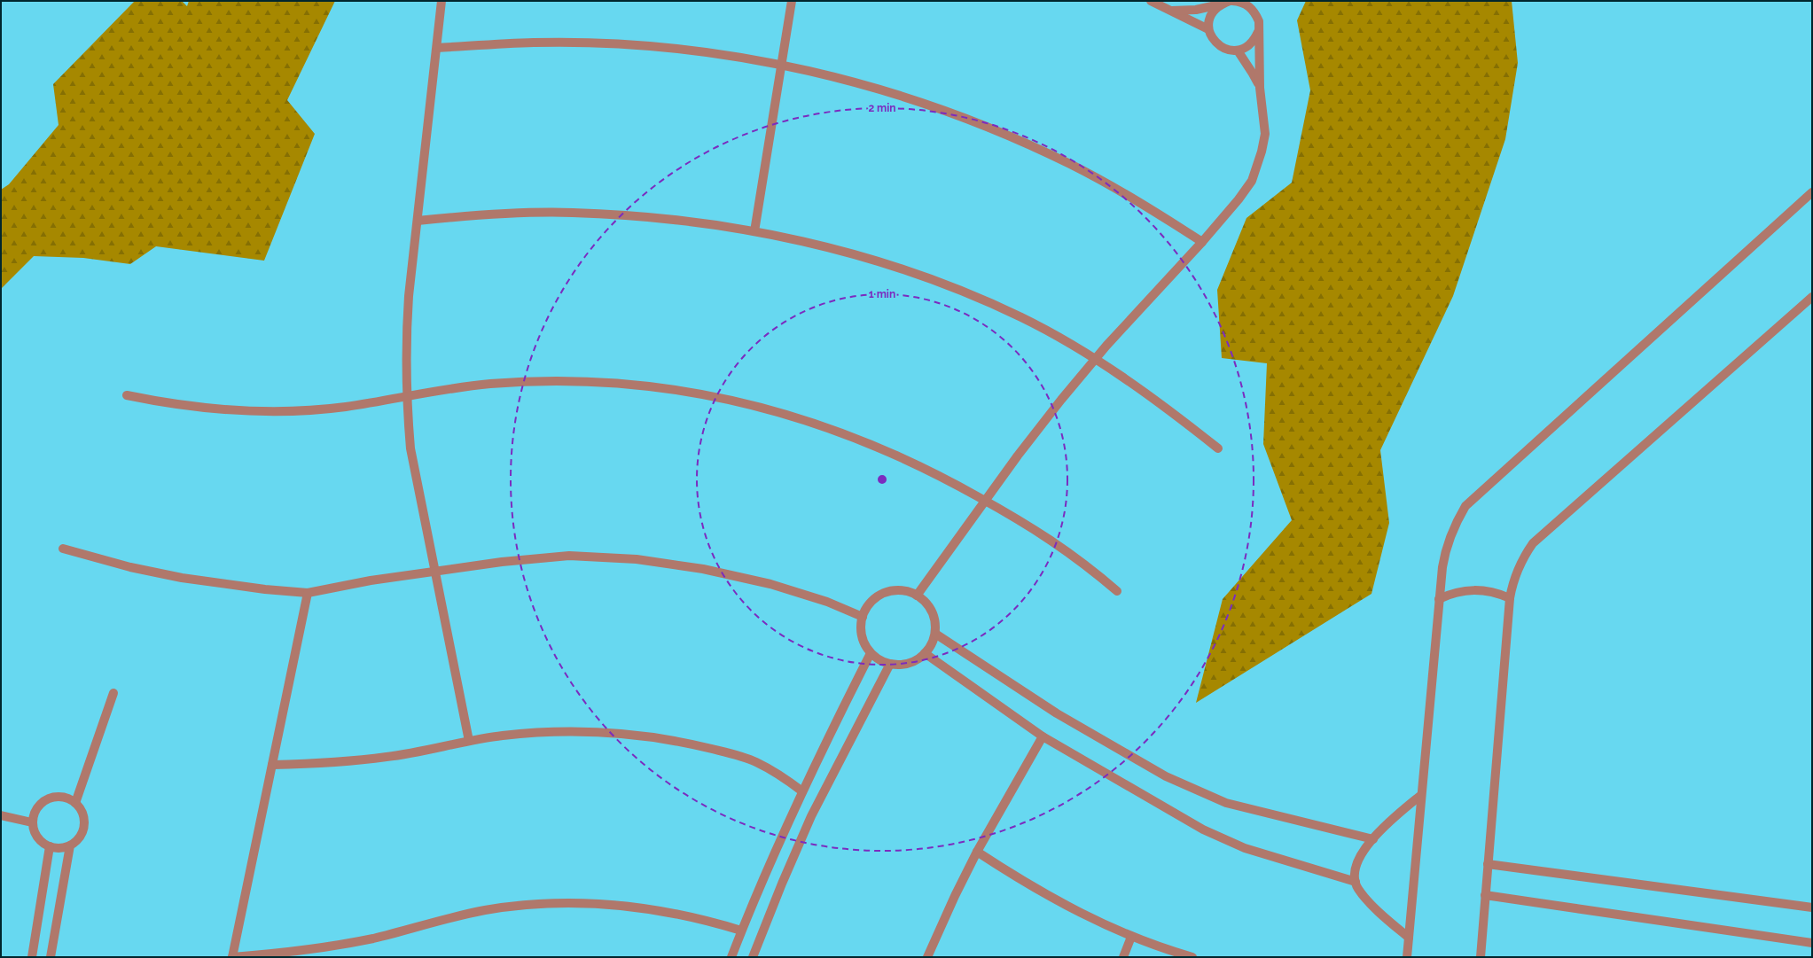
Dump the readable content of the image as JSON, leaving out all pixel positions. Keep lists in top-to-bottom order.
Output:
{
  "rings": ["2 min", "1 min"]
}
